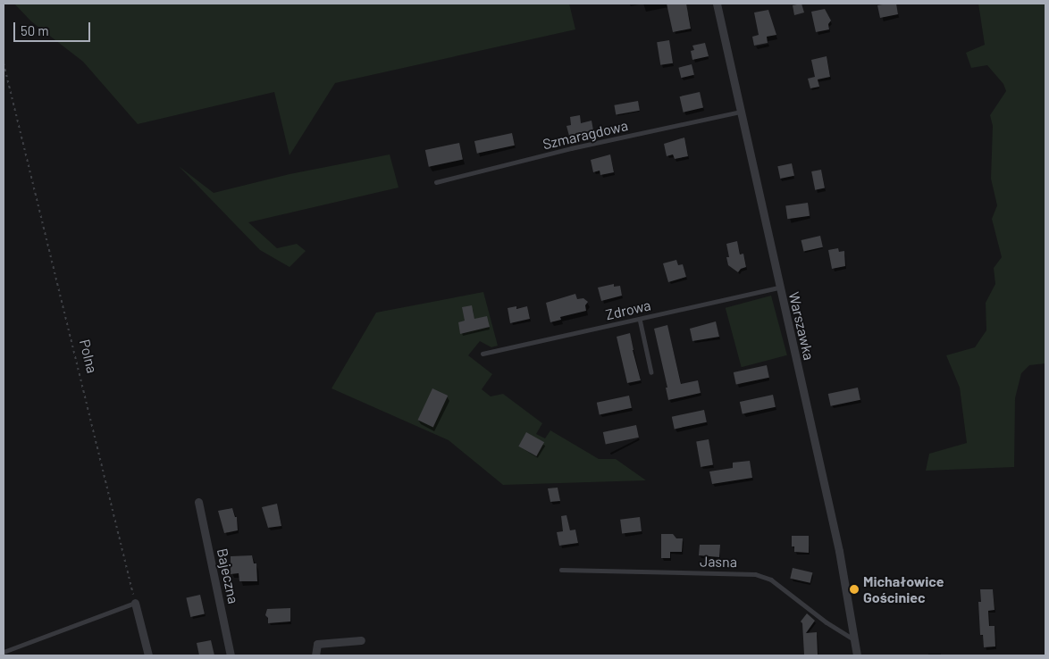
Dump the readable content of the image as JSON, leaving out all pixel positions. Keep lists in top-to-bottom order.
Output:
{
  "streets": {
    "street": ["Warszawka", "Bajeczna"],
    "lane": ["Szmaragdowa", "Zdrowa", "Jasna"],
    "path": ["Polna"]
  },
  "crossings": [
    ["Szmaragdowa", "Warszawka"],
    ["Zdrowa", "Warszawka"],
    ["Warszawka", "Jasna"]
  ],
  "places": ["Michałowice Gościniec"],
  "scale_bar": "50 m"
}
